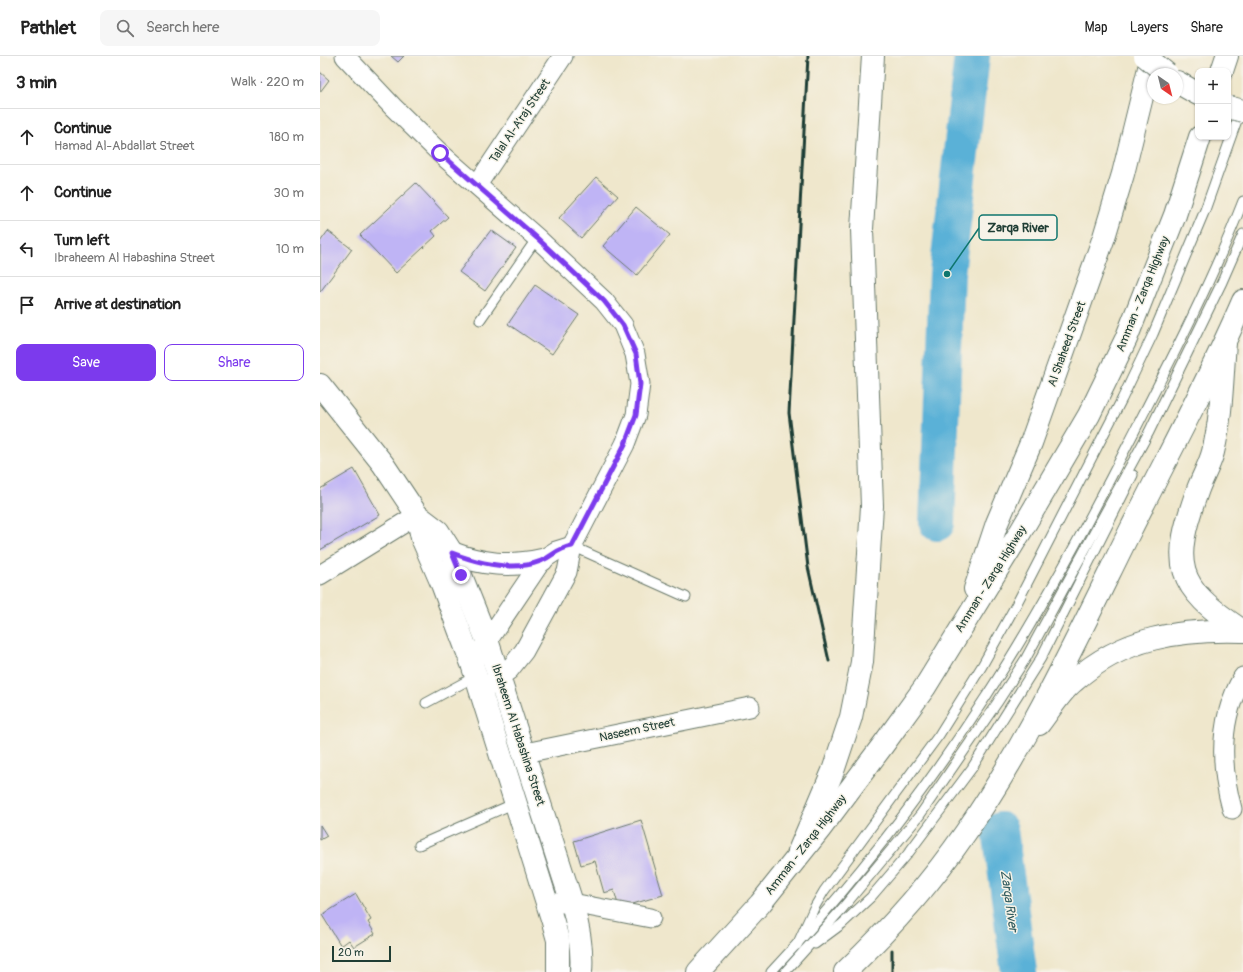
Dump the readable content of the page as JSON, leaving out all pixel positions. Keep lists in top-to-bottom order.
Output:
{
  "streets": {
    "main road": ["Amman - Zarqa Highway", "Al Shaheed Street", "Ibraheem Al Habashina Street"],
    "street": ["Talal Al-A’raj Street", "Naseem Street"]
  },
  "crossings": [
    ["Amman - Zarqa Highway", "Al Shaheed Street"],
    ["Naseem Street", "Ibraheem Al Habashina Street"]
  ],
  "water": ["Zarqa River"],
  "places": ["Zarqa River"],
  "scale_bar": "20 m",
  "north": "bottom right",
  "page": {
    "header": "Pathlet",
    "search": "Search here",
    "nav": ["Map", "Layers", "Share"],
    "heading": ["3 min", "Walk · 220 m"],
    "map_buttons": ["+", "−"],
    "list": [
      ["Continue", "Hamad Al-Abdallat Street", "180 m"],
      ["Continue", "30 m"],
      ["Turn left", "Ibraheem Al Habashina Street", "10 m"],
      "Arrive at destination"
    ],
    "buttons": ["Save", "Share"],
    "scale": "20 m"
  }
}
